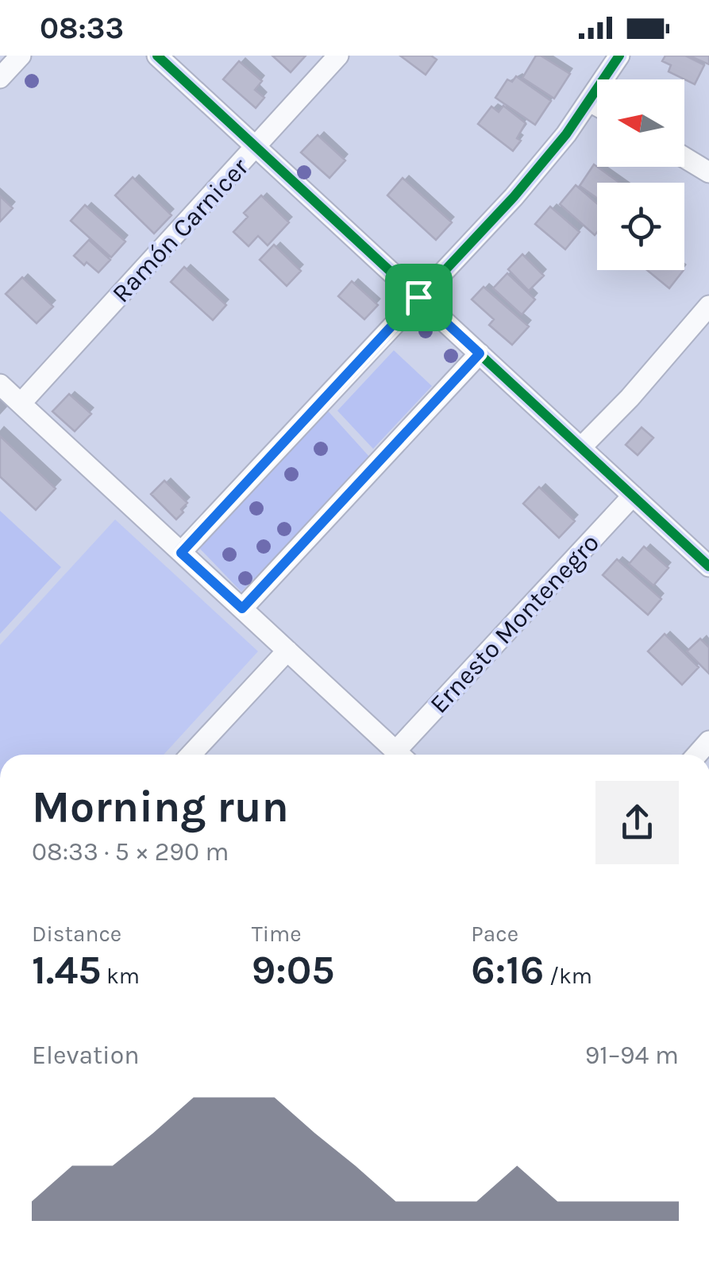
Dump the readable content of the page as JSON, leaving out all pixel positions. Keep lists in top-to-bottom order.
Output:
{
  "streets": {
    "street": ["Ramón Carnicer", "Ernesto Montenegro"]
  },
  "north": "left",
  "page": {
    "status": "08:33",
    "heading": ["Morning run", "08:33 · 5 × 290 m"],
    "stats": [
      ["Distance", "1.45 km"],
      ["Time", "9:05"],
      ["Pace", "6:16 /km"]
    ],
    "chart": ["Elevation", "91–94 m"]
  }
}
